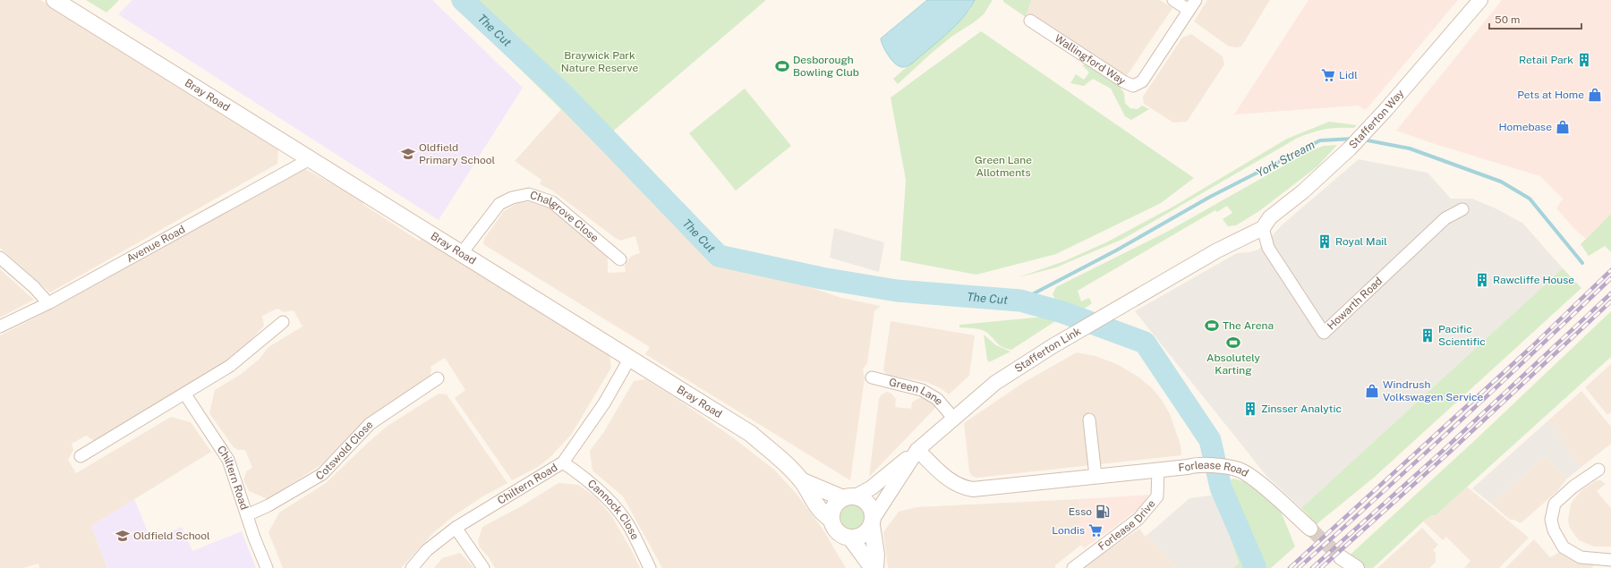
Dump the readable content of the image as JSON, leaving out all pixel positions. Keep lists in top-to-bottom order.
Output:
{
  "streets": {
    "main road": ["Bray Road"],
    "street": [
      "Wallingford Way",
      "Stafferton Way",
      "Chalgrove Close",
      "Avenue Road",
      "Howarth Road",
      "Stafferton Link",
      "Green Lane",
      "Cotswold Close",
      "Forlease Road",
      "Chiltern Road",
      "Cannock Close",
      "Forlease Drive"
    ]
  },
  "crossings": [
    ["Bray Road", "Chalgrove Close"],
    ["Bray Road", "Avenue Road"],
    ["Bray Road", "Stafferton Link"],
    ["Bray Road", "Chiltern Road"],
    ["Stafferton Way", "Howarth Road"],
    ["Stafferton Way", "Stafferton Link"],
    ["Howarth Road", "Stafferton Link"],
    ["Stafferton Link", "Green Lane"],
    ["Stafferton Link", "Forlease Road"],
    ["Cotswold Close", "Chiltern Road"],
    ["Forlease Road", "Forlease Drive"],
    ["Chiltern Road", "Cannock Close"]
  ],
  "water": ["The Cut", "York Stream"],
  "parks": ["Braywick Park Nature Reserve", "Green Lane Allotments"],
  "places": {
    "building": [
      "Retail Park",
      "Royal Mail",
      "Rawcliffe House",
      "Pacific Scientific",
      "Zinsser Analytic"
    ],
    "sports": ["Desborough Bowling Club", "The Arena", "Absolutely Karting"],
    "supermarket": ["Lidl", "Londis"],
    "shop": ["Pets at Home", "Homebase", "Windrush Volkswagen Service"],
    "school or university": ["Oldfield Primary School", "Oldfield School"],
    "fuel station": ["Esso"]
  },
  "scale_bar": "50 m"
}
